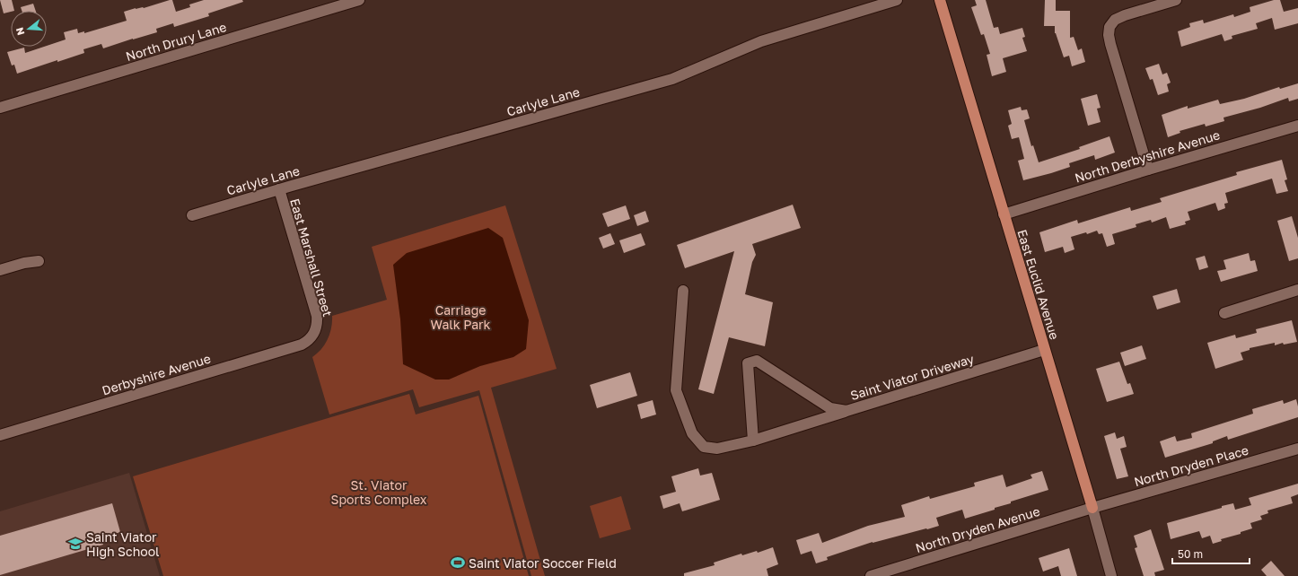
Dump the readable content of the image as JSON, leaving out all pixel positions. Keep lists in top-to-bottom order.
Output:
{
  "streets": {
    "main road": ["East Euclid Avenue"],
    "street": [
      "North Drury Lane",
      "Carlyle Lane",
      "North Derbyshire Avenue",
      "East Marshall Street",
      "Derbyshire Avenue",
      "Saint Viator Driveway",
      "North Dryden Place",
      "North Dryden Avenue"
    ]
  },
  "crossings": [
    ["Carlyle Lane", "East Marshall Street"],
    ["North Derbyshire Avenue", "East Euclid Avenue"],
    ["East Marshall Street", "Derbyshire Avenue"],
    ["East Euclid Avenue", "Saint Viator Driveway"],
    ["East Euclid Avenue", "North Dryden Place"],
    ["East Euclid Avenue", "North Dryden Avenue"],
    ["North Dryden Place", "North Dryden Avenue"]
  ],
  "parks": ["Carriage Walk Park", "St. Viator Sports Complex"],
  "places": {
    "school or university": ["Saint Viator High School"],
    "sports": ["Saint Viator Soccer Field"]
  },
  "scale_bar": "50 m",
  "north": "left"
}
